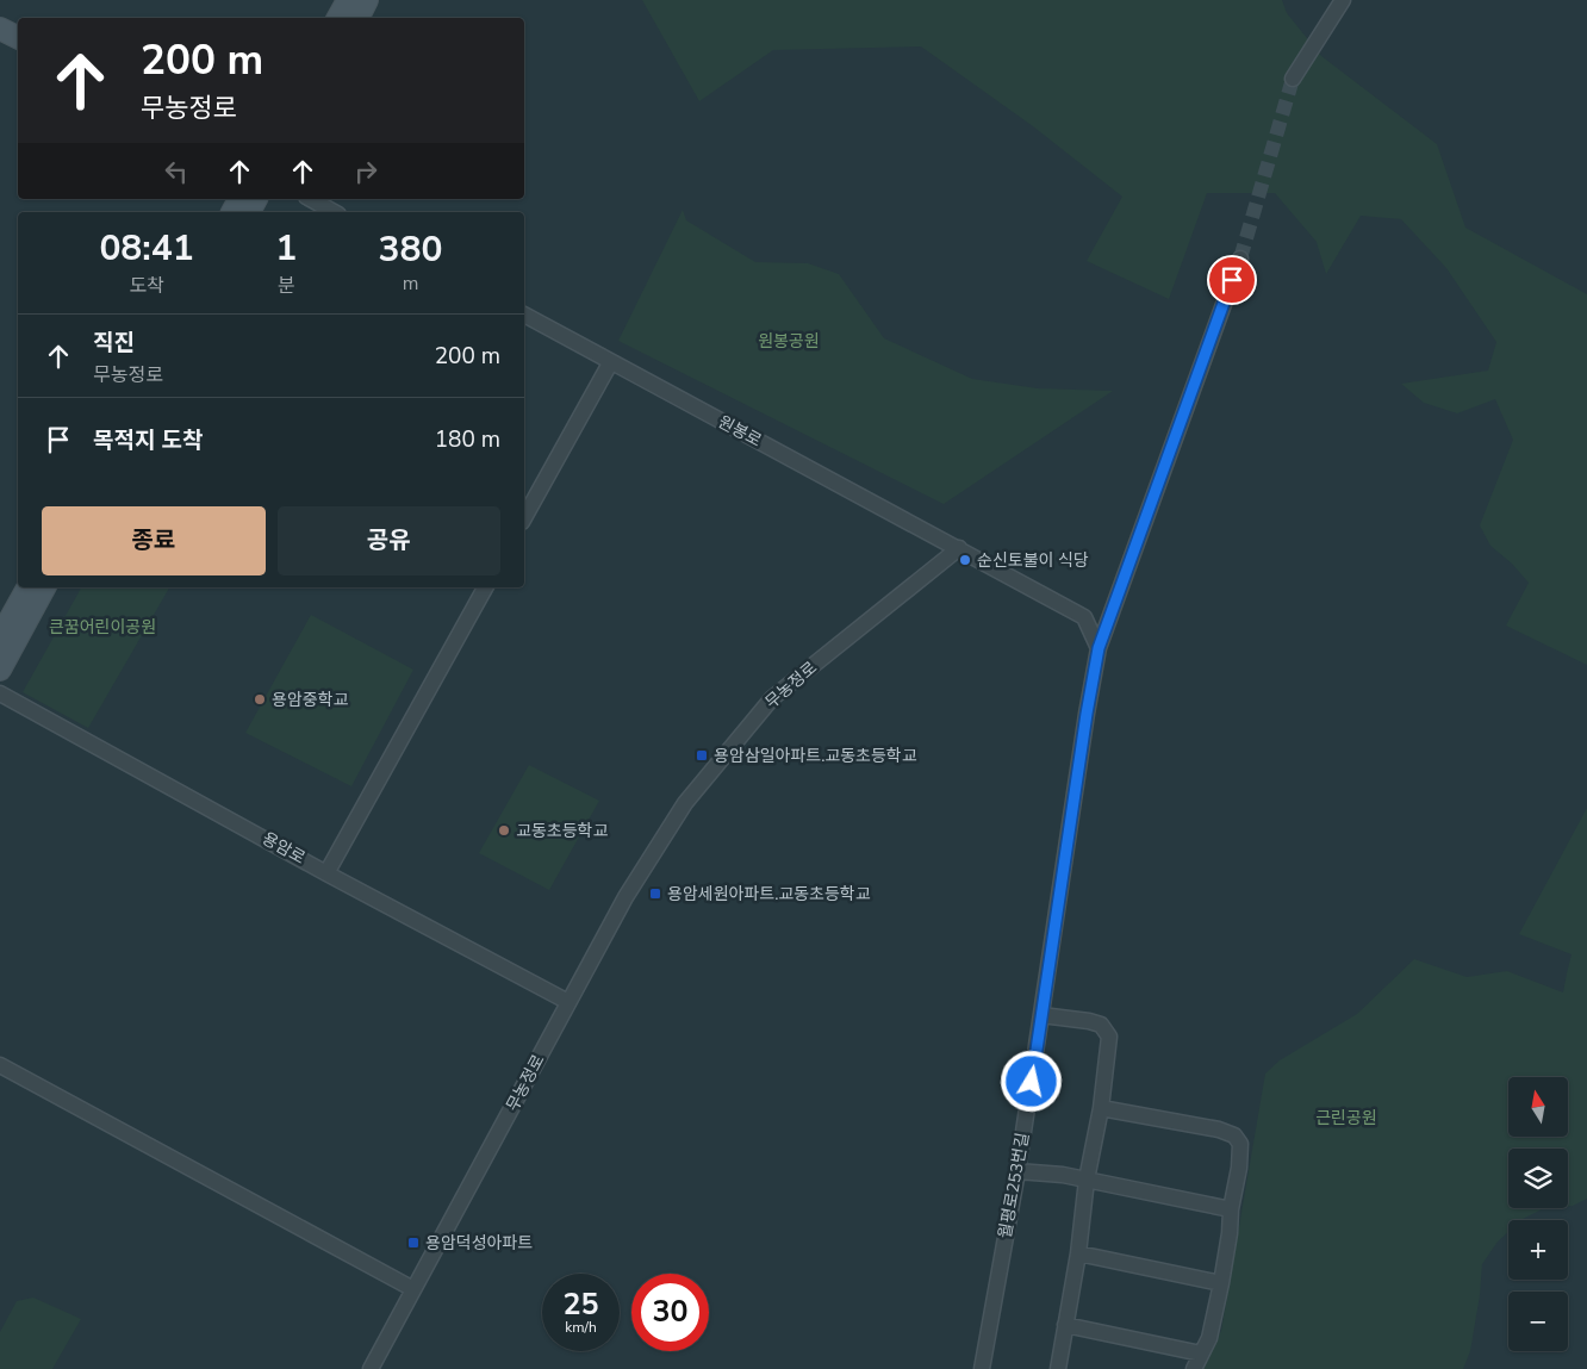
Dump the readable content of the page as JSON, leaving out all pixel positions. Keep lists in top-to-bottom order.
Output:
{
  "streets": {
    "street": [
      "원봉로",
      "무농정로",
      "용암로",
      "월평로253번길"
    ]
  },
  "crossings": [
    ["원봉로", "무농정로"],
    ["무농정로", "용암로"]
  ],
  "parks": ["원봉공원", "큰꿈어린이공원", "근린공원"],
  "places": {
    "other": ["순신토불이 식당", "용암중학교", "교동초등학교"],
    "transit": ["용암삼일아파트.교동초등학교", "용암세원아파트.교동초등학교", "용암덕성아파트"]
  },
  "north": "top",
  "page": {
    "turn": ["200 m", "무농정로"],
    "eta": [
      "08:41",
      "도착",
      "1",
      "분",
      "380",
      "m"
    ],
    "list": [
      {
        "name": "직진",
        "note": "무농정로",
        "value": "200 m"
      },
      {
        "name": "목적지 도착",
        "value": "180 m"
      }
    ],
    "buttons": ["종료", "공유"],
    "map_buttons": ["+", "−"],
    "speed": "25 km/h",
    "limit": "30"
  }
}
